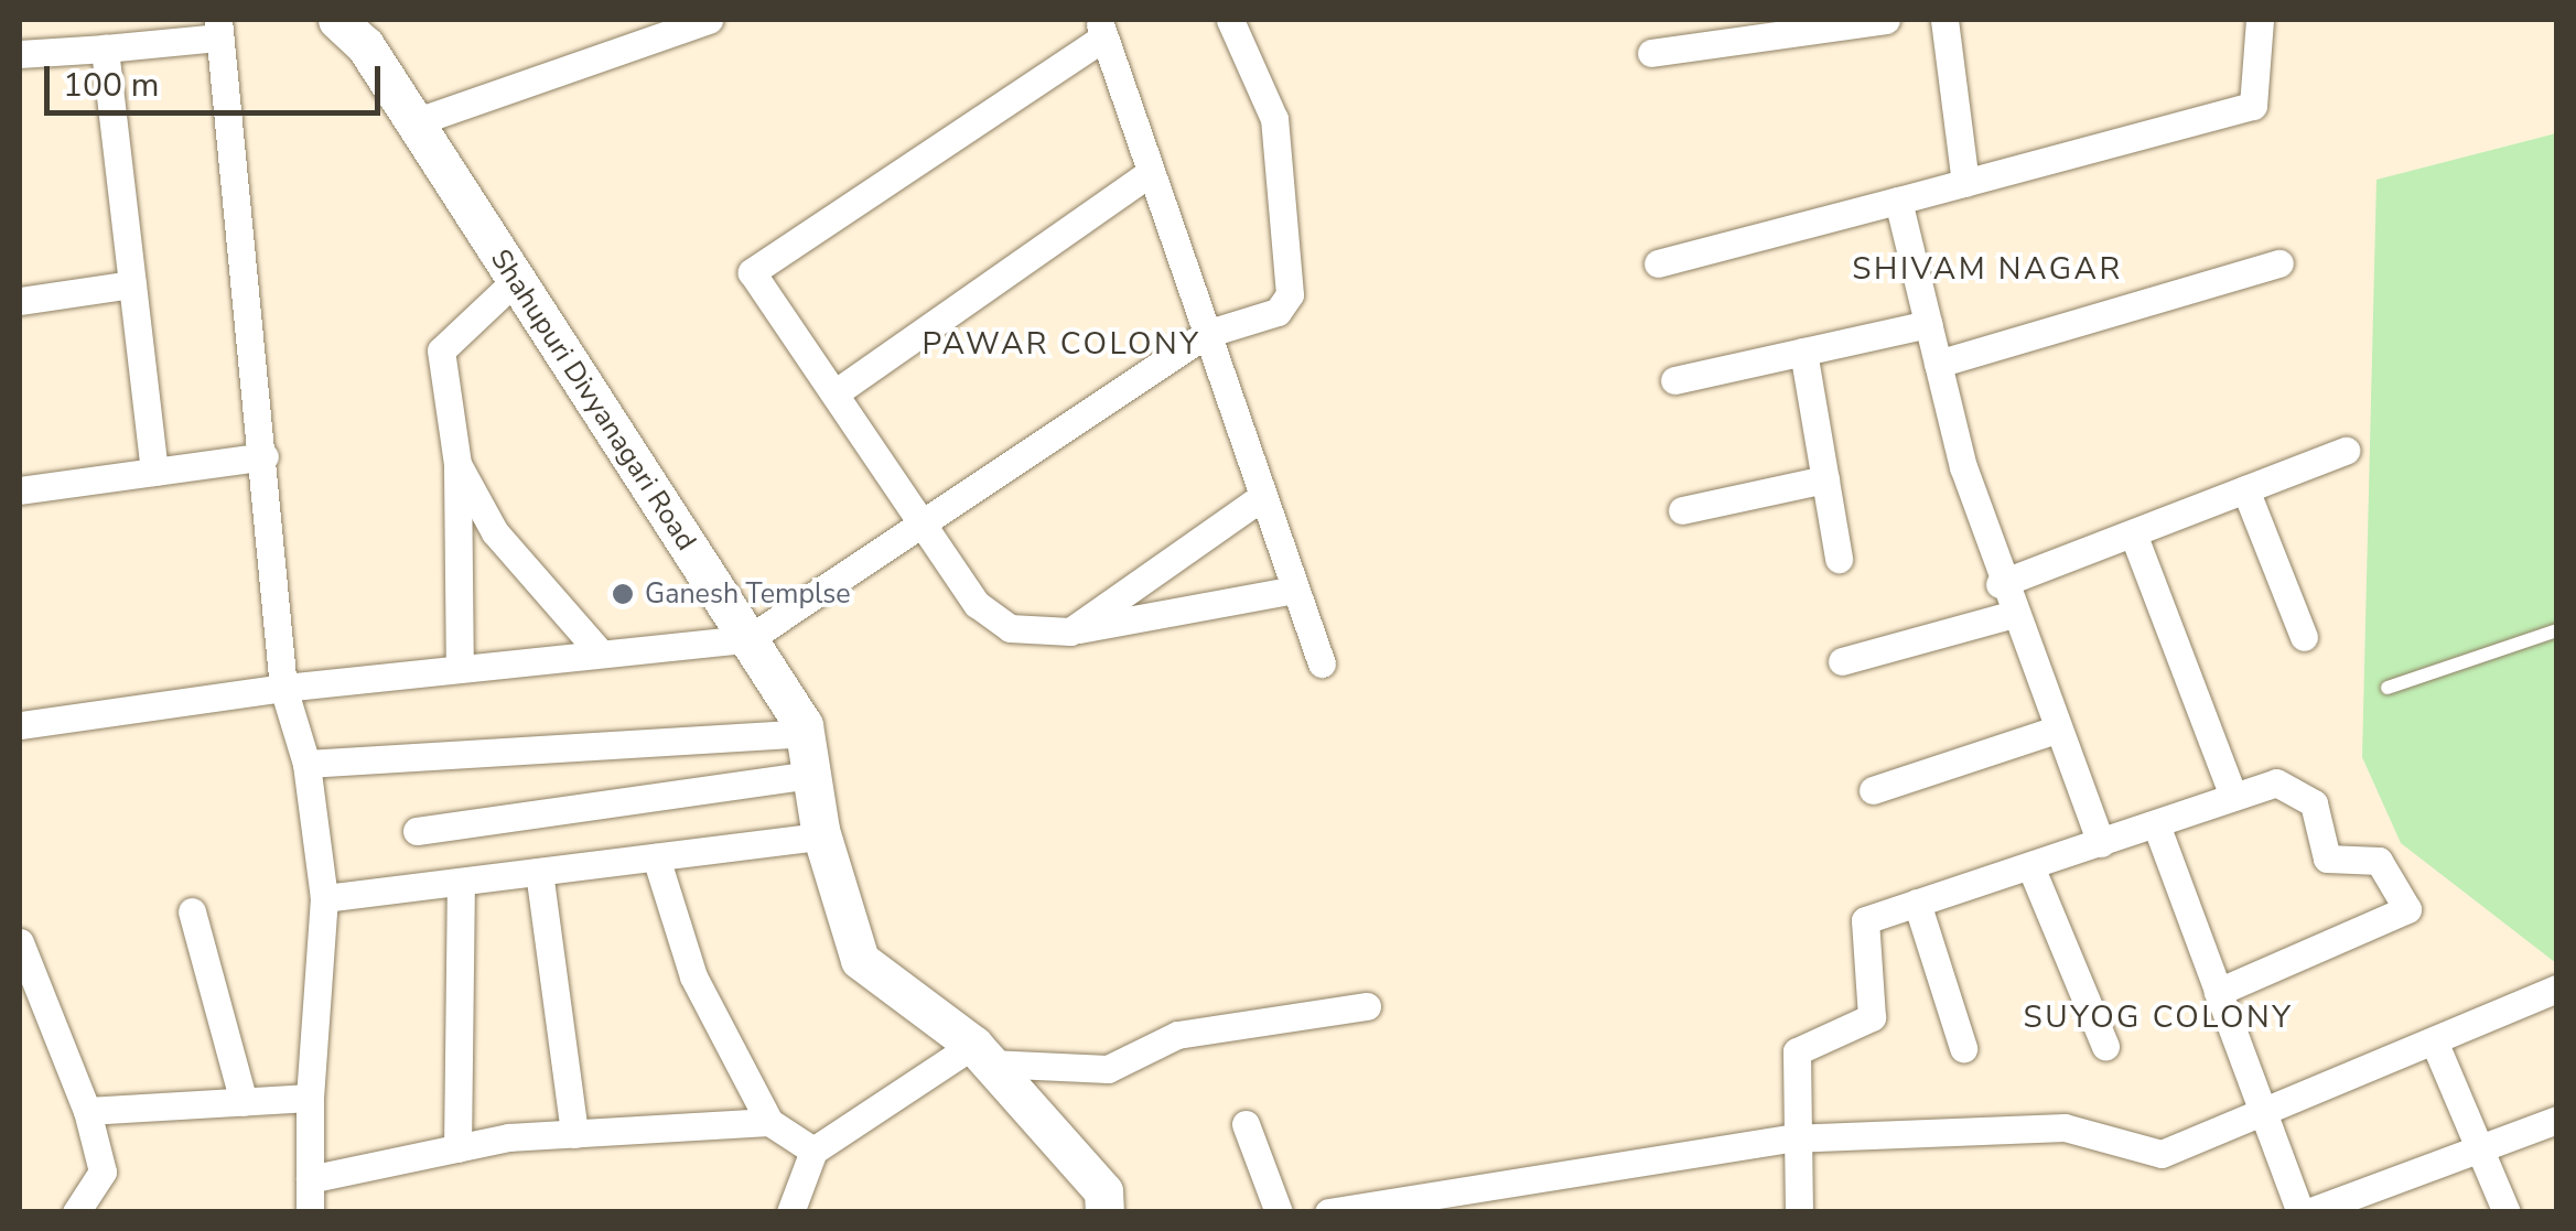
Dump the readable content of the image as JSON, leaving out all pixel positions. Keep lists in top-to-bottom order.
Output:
{
  "streets": {
    "main road": ["Shahupuri Divyanagari Road"]
  },
  "districts": ["SHIVAM NAGAR", "PAWAR COLONY", "SUYOG COLONY"],
  "places": ["Ganesh Templse"],
  "scale_bar": "100 m"
}
